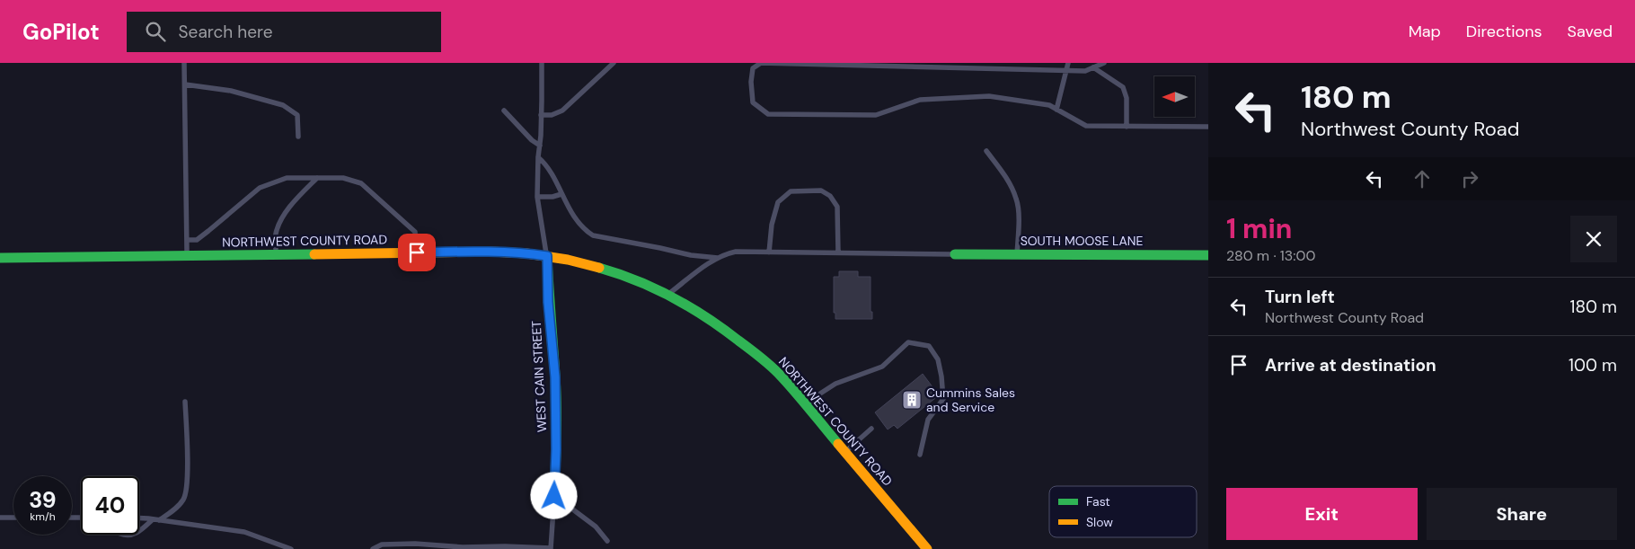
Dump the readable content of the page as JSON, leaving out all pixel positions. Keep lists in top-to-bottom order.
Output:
{
  "streets": {
    "main road": ["NORTHWEST COUNTY ROAD", "SOUTH MOOSE LANE", "WEST CAIN STREET"]
  },
  "crossings": [
    ["NORTHWEST COUNTY ROAD", "WEST CAIN STREET"]
  ],
  "places": {
    "building": ["Cummins Sales and Service"]
  },
  "legend": ["Fast", "Slow"],
  "north": "left",
  "page": {
    "header": "GoPilot",
    "search": "Search here",
    "nav": ["Map", "Directions", "Saved"],
    "turn": ["180 m", "Northwest County Road"],
    "heading": ["1 min", "280 m · 13:00"],
    "list": [
      {
        "name": "Turn left",
        "note": "Northwest County Road",
        "value": "180 m"
      },
      {
        "name": "Arrive at destination",
        "value": "100 m"
      }
    ],
    "speed": "39 km/h",
    "limit": "40",
    "buttons": ["Exit", "Share"]
  }
}
